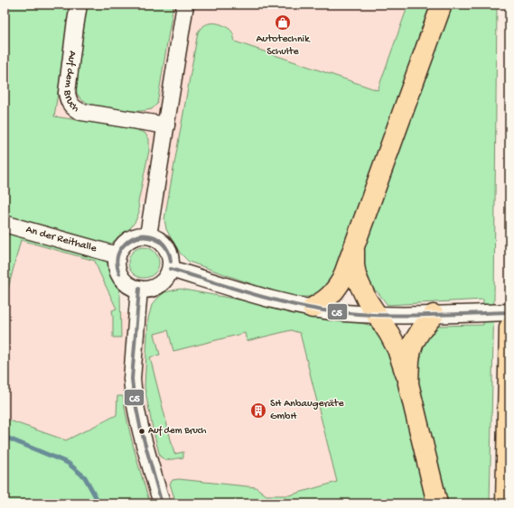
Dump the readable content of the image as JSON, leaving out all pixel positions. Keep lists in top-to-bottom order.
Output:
{
  "streets": {
    "street": ["Auf dem Bruch", "An der Reithalle"]
  },
  "places": {
    "shop": ["Autotechnik Schulte"],
    "building": ["SH Anbaugeräte GmbH"],
    "other": ["Auf dem Bruch"]
  },
  "lines": ["transit line C5"]
}
